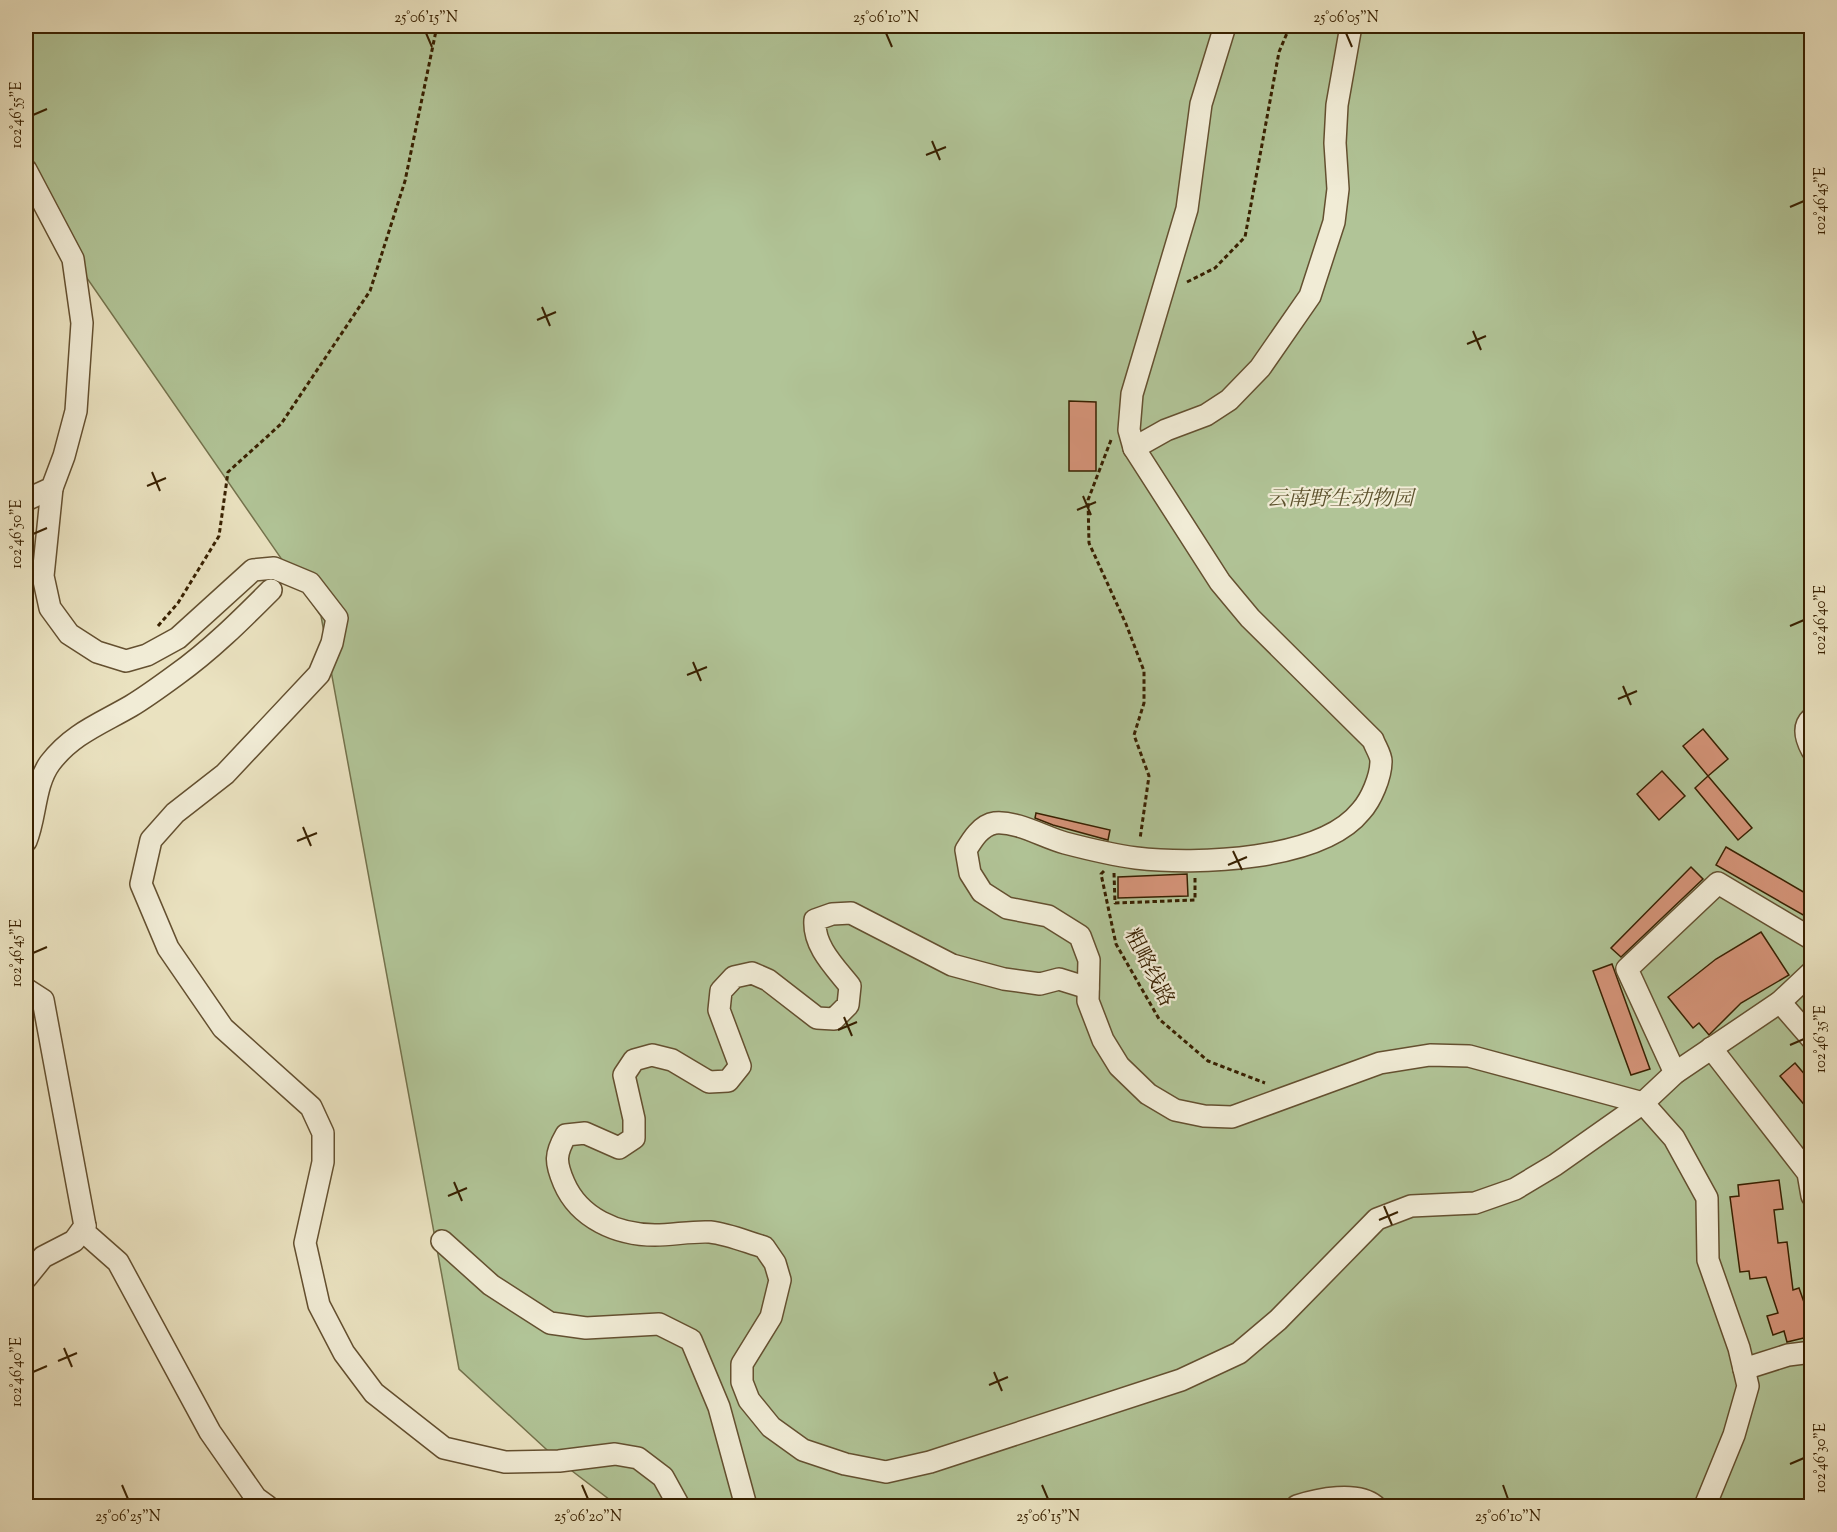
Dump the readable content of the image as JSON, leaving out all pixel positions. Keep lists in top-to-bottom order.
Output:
{
  "streets": {
    "path": ["粗略线路"]
  },
  "parks": ["云南野生动物园"],
  "coordinates": [
    "25°06'15\"N",
    "25°06'10\"N",
    "25°06'05\"N",
    "102°46'55\"E",
    "102°46'45\"E",
    "102°46'50\"E",
    "102°46'40\"E",
    "102°46'35\"E",
    "102°46'30\"E",
    "25°06'25\"N",
    "25°06'20\"N"
  ]
}
